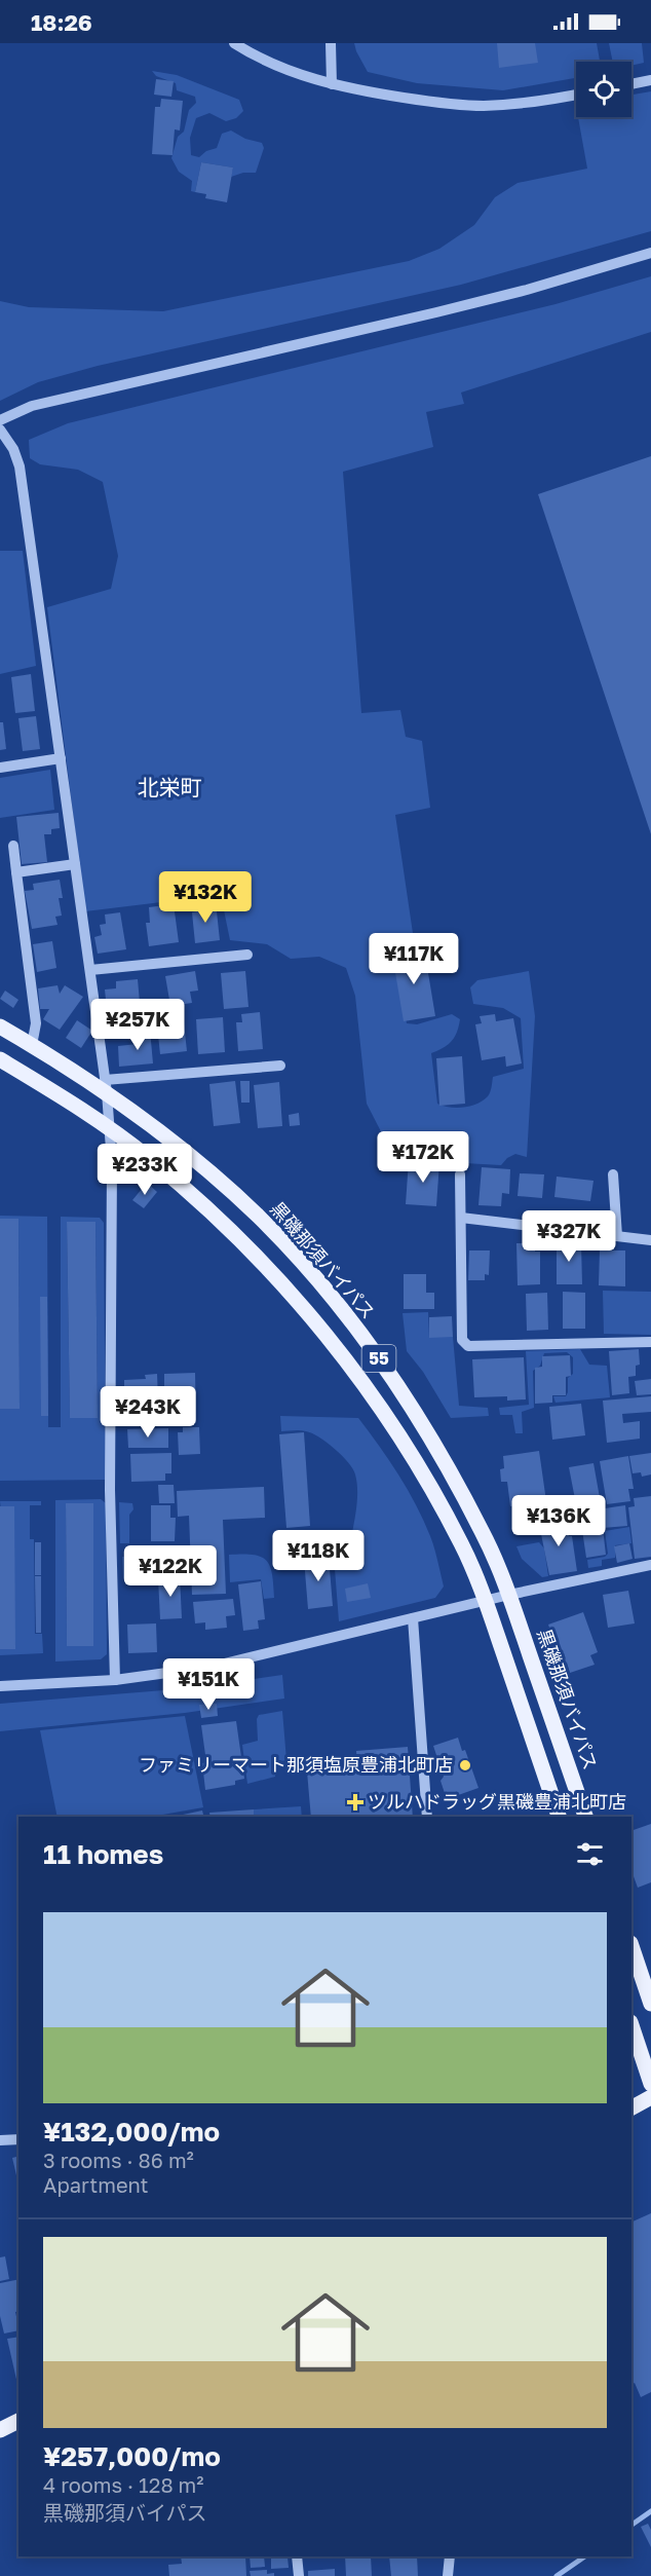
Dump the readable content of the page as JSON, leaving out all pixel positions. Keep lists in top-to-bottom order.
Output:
{
  "streets": {
    "main road": ["黒磯那須バイパス", "55"]
  },
  "districts": ["北栄町"],
  "places": {
    "other": ["ファミリーマート那須塩原豊浦北町店"],
    "health": ["ツルハドラッグ黒磯豊浦北町店"]
  },
  "page": {
    "status": "18:26",
    "price": [
      "¥132K",
      "¥117K",
      "¥257K",
      "¥172K",
      "¥233K",
      "¥327K",
      "¥243K",
      "¥136K",
      "¥118K",
      "¥122K",
      "¥151K"
    ],
    "heading": "11 homes",
    "list": [
      {
        "name": "¥132,000/mo",
        "note": "3 rooms · 86 m² · Apartment"
      },
      {
        "name": "¥257,000/mo",
        "note": "4 rooms · 128 m² · 黒磯那須バイパス"
      }
    ]
  }
}
